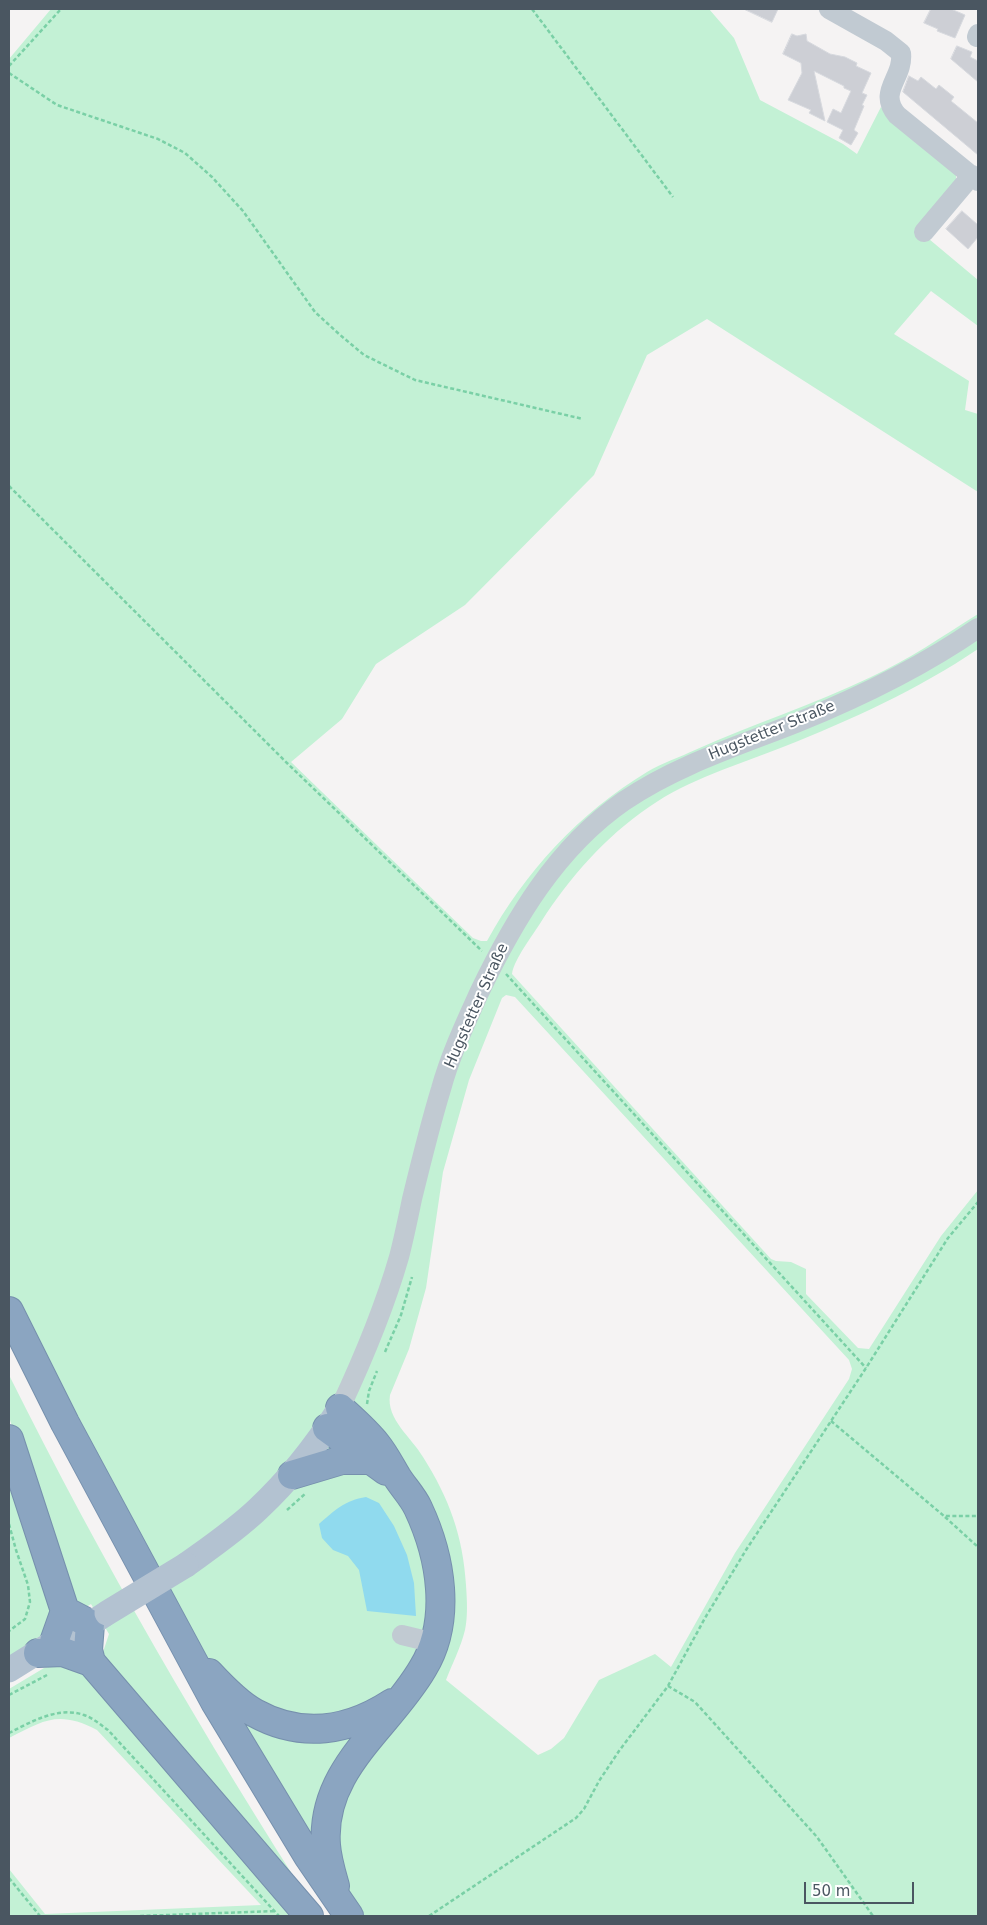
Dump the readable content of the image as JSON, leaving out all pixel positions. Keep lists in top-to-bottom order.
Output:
{
  "streets": {
    "main road": ["Hugstetter Straße"]
  },
  "scale_bar": "50 m"
}
